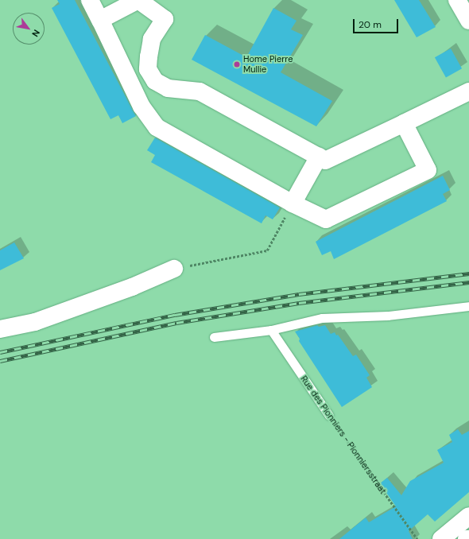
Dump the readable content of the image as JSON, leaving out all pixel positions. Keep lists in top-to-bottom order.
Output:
{
  "streets": {
    "lane": ["Rue des Pionniers - Pionniersstraat"]
  },
  "places": ["Home Pierre Mullie"],
  "scale_bar": "20 m",
  "north": "bottom right"
}
